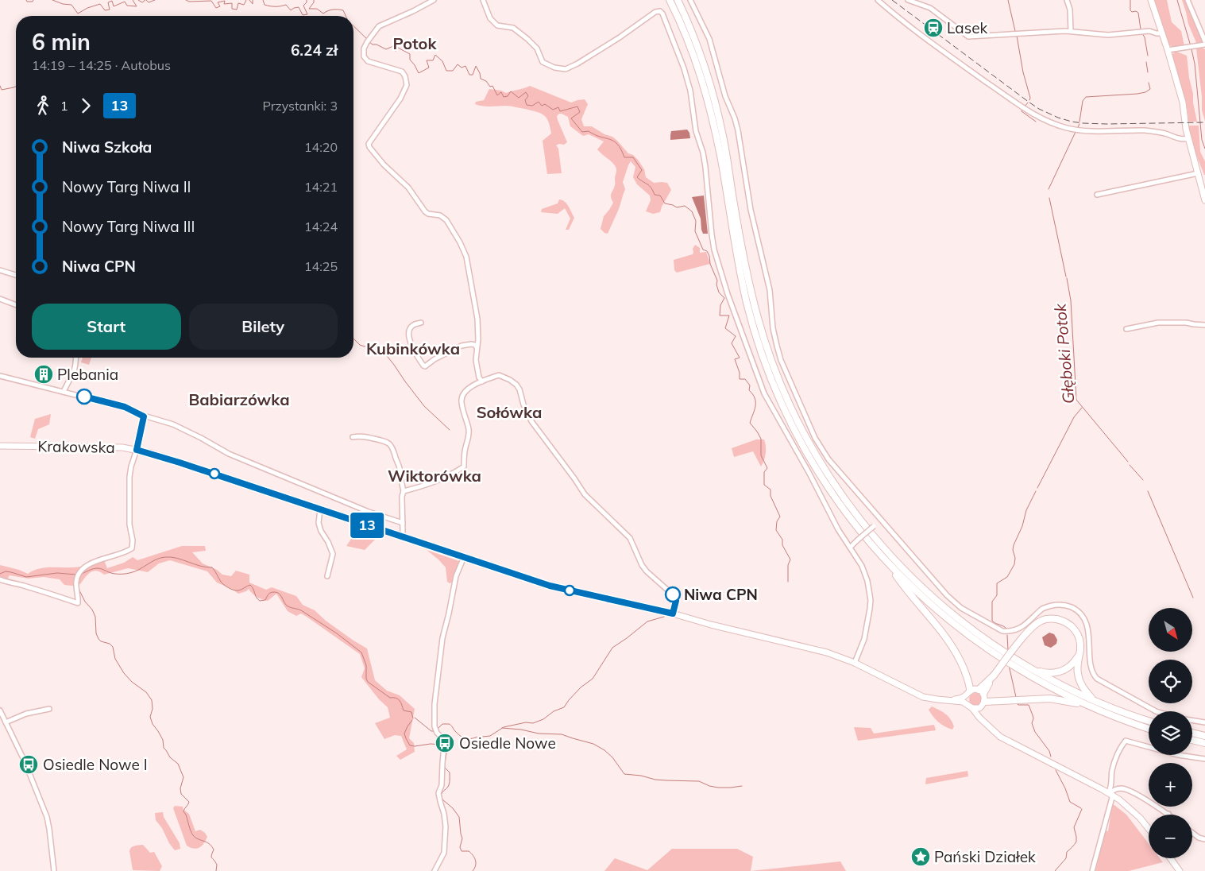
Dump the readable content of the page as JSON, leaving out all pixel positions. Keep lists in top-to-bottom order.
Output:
{
  "streets": {
    "main road": ["Krakowska"]
  },
  "districts": [
    "Potok",
    "Kubinkówka",
    "Babiarzówka",
    "Sołówka",
    "Wiktorówka"
  ],
  "water": ["Głęboki Potok"],
  "places": {
    "station": ["Lasek"],
    "building": ["Plebania"],
    "other": ["Niwa CPN"],
    "bus stop": ["Osiedle Nowe", "Osiedle Nowe I"],
    "place": ["Pański Działek"]
  },
  "lines": ["bus line 13"],
  "north": "bottom right",
  "page": {
    "on_map": "13",
    "heading": ["6 min", "14:19 – 14:25 · Autobus", "6.24 zł"],
    "legs": ["1", "13", "Przystanki: 3"],
    "list": [
      {
        "name": "Niwa Szkoła",
        "value": "14:20"
      },
      {
        "name": "Nowy Targ Niwa II",
        "value": "14:21"
      },
      {
        "name": "Nowy Targ Niwa III",
        "value": "14:24"
      },
      {
        "name": "Niwa CPN",
        "value": "14:25"
      }
    ],
    "buttons": ["Start", "Bilety"],
    "map_buttons": ["+", "−"]
  }
}
